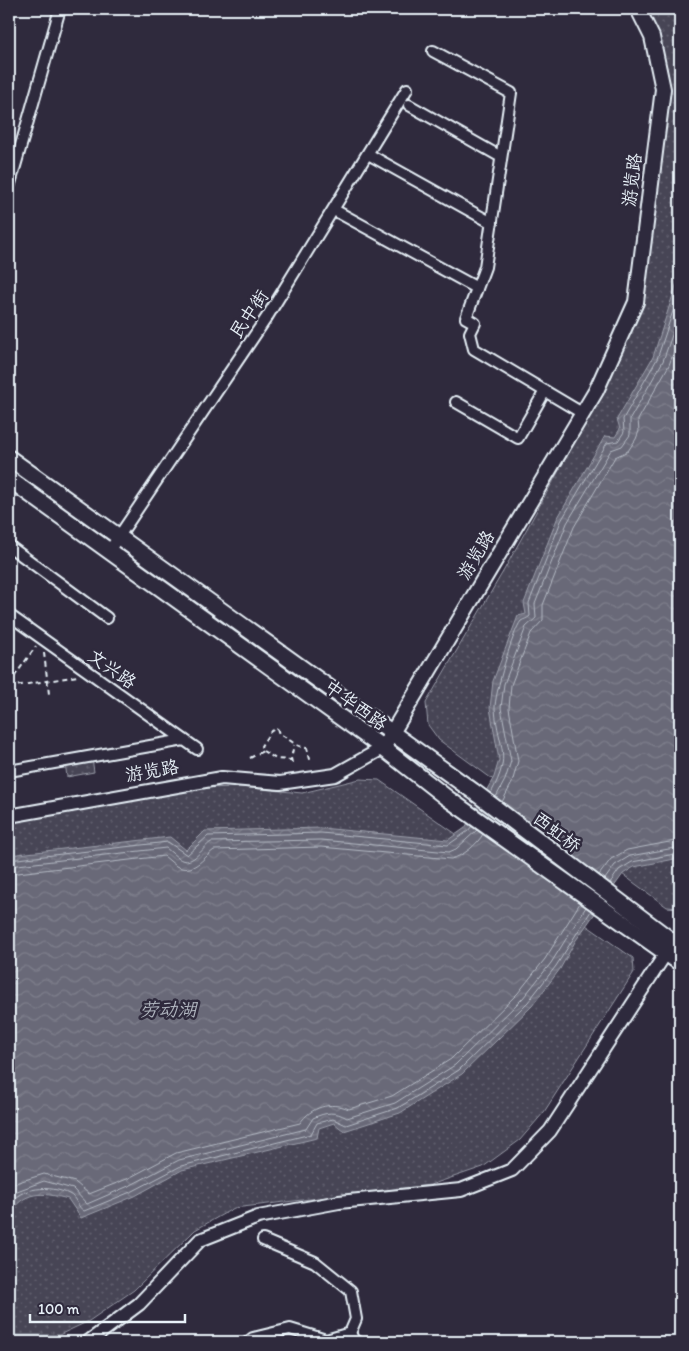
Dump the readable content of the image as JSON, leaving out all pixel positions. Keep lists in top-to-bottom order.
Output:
{
  "streets": {
    "main road": ["游览路", "中华西路", "西虹桥"],
    "street": ["民中街", "文兴路"]
  },
  "crossings": [
    ["游览路", "中华西路"],
    ["民中街", "中华西路"],
    ["中华西路", "西虹桥"]
  ],
  "water": ["劳动湖"],
  "scale_bar": "100 m"
}
